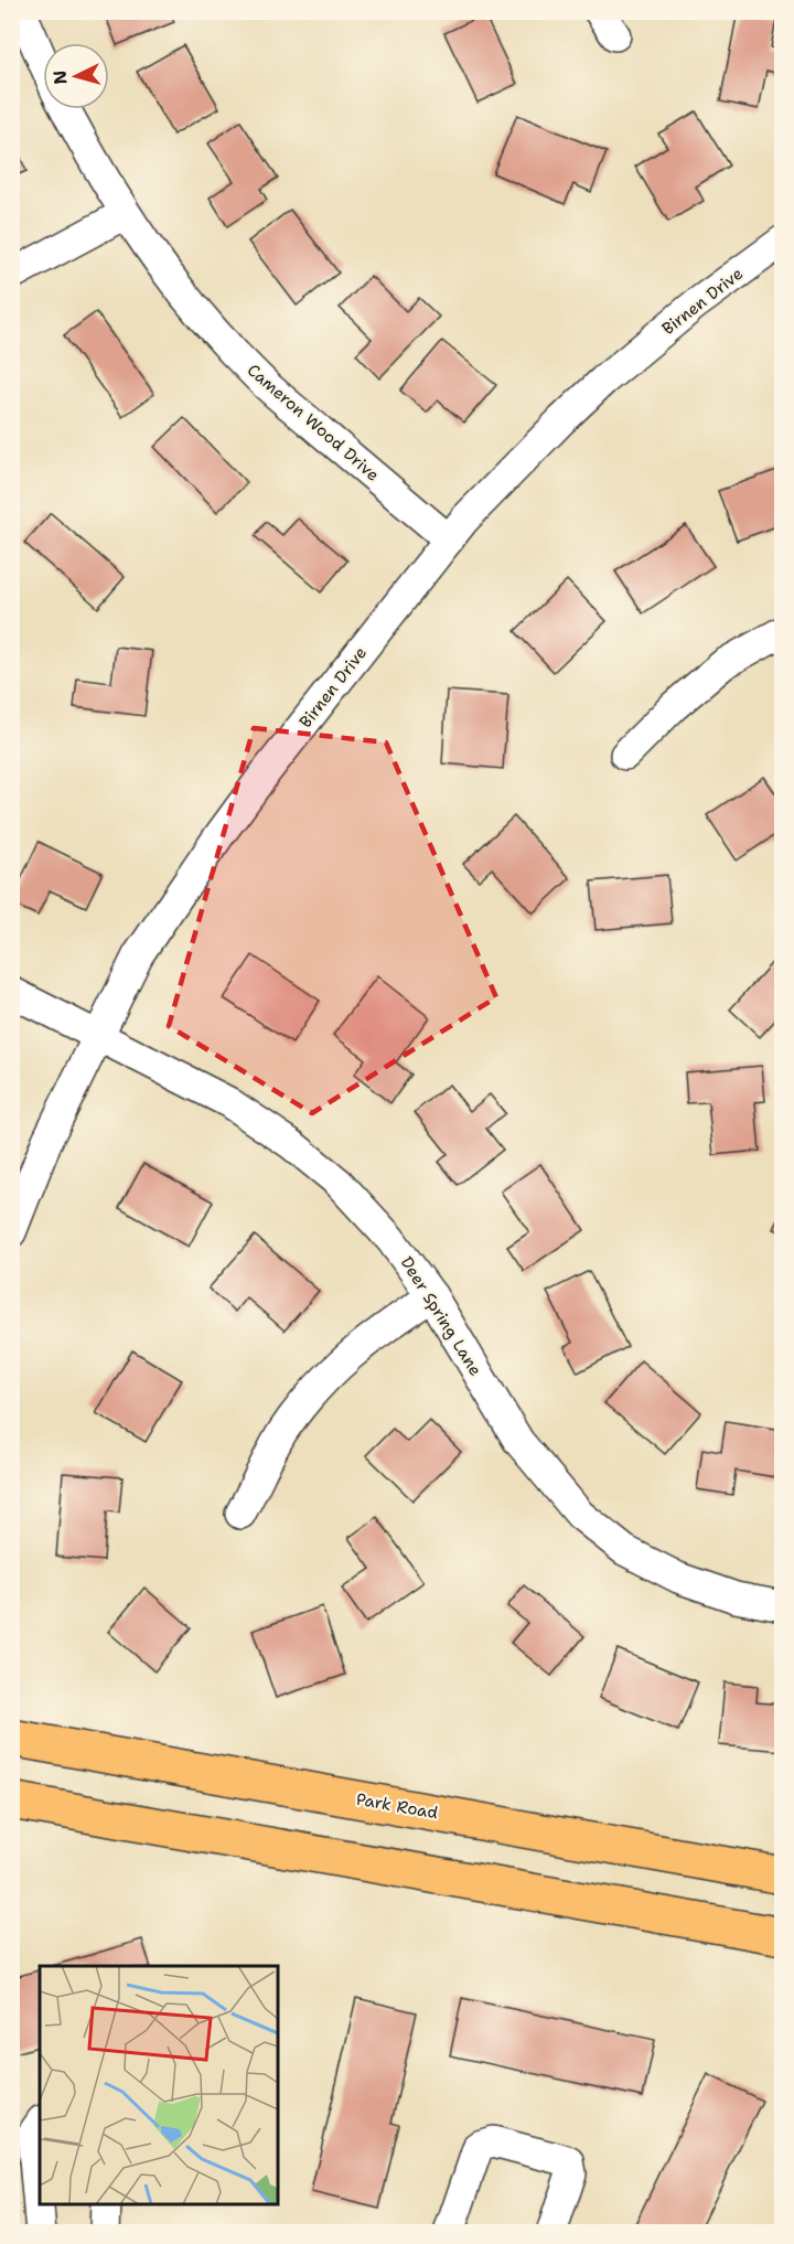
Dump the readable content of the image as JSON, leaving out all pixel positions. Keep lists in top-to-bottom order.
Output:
{
  "streets": {
    "main road": ["Park Road"],
    "street": ["Birnen Drive", "Cameron Wood Drive", "Deer Spring Lane"]
  },
  "crossings": [
    ["Birnen Drive", "Cameron Wood Drive"],
    ["Birnen Drive", "Deer Spring Lane"]
  ],
  "north": "left"
}
